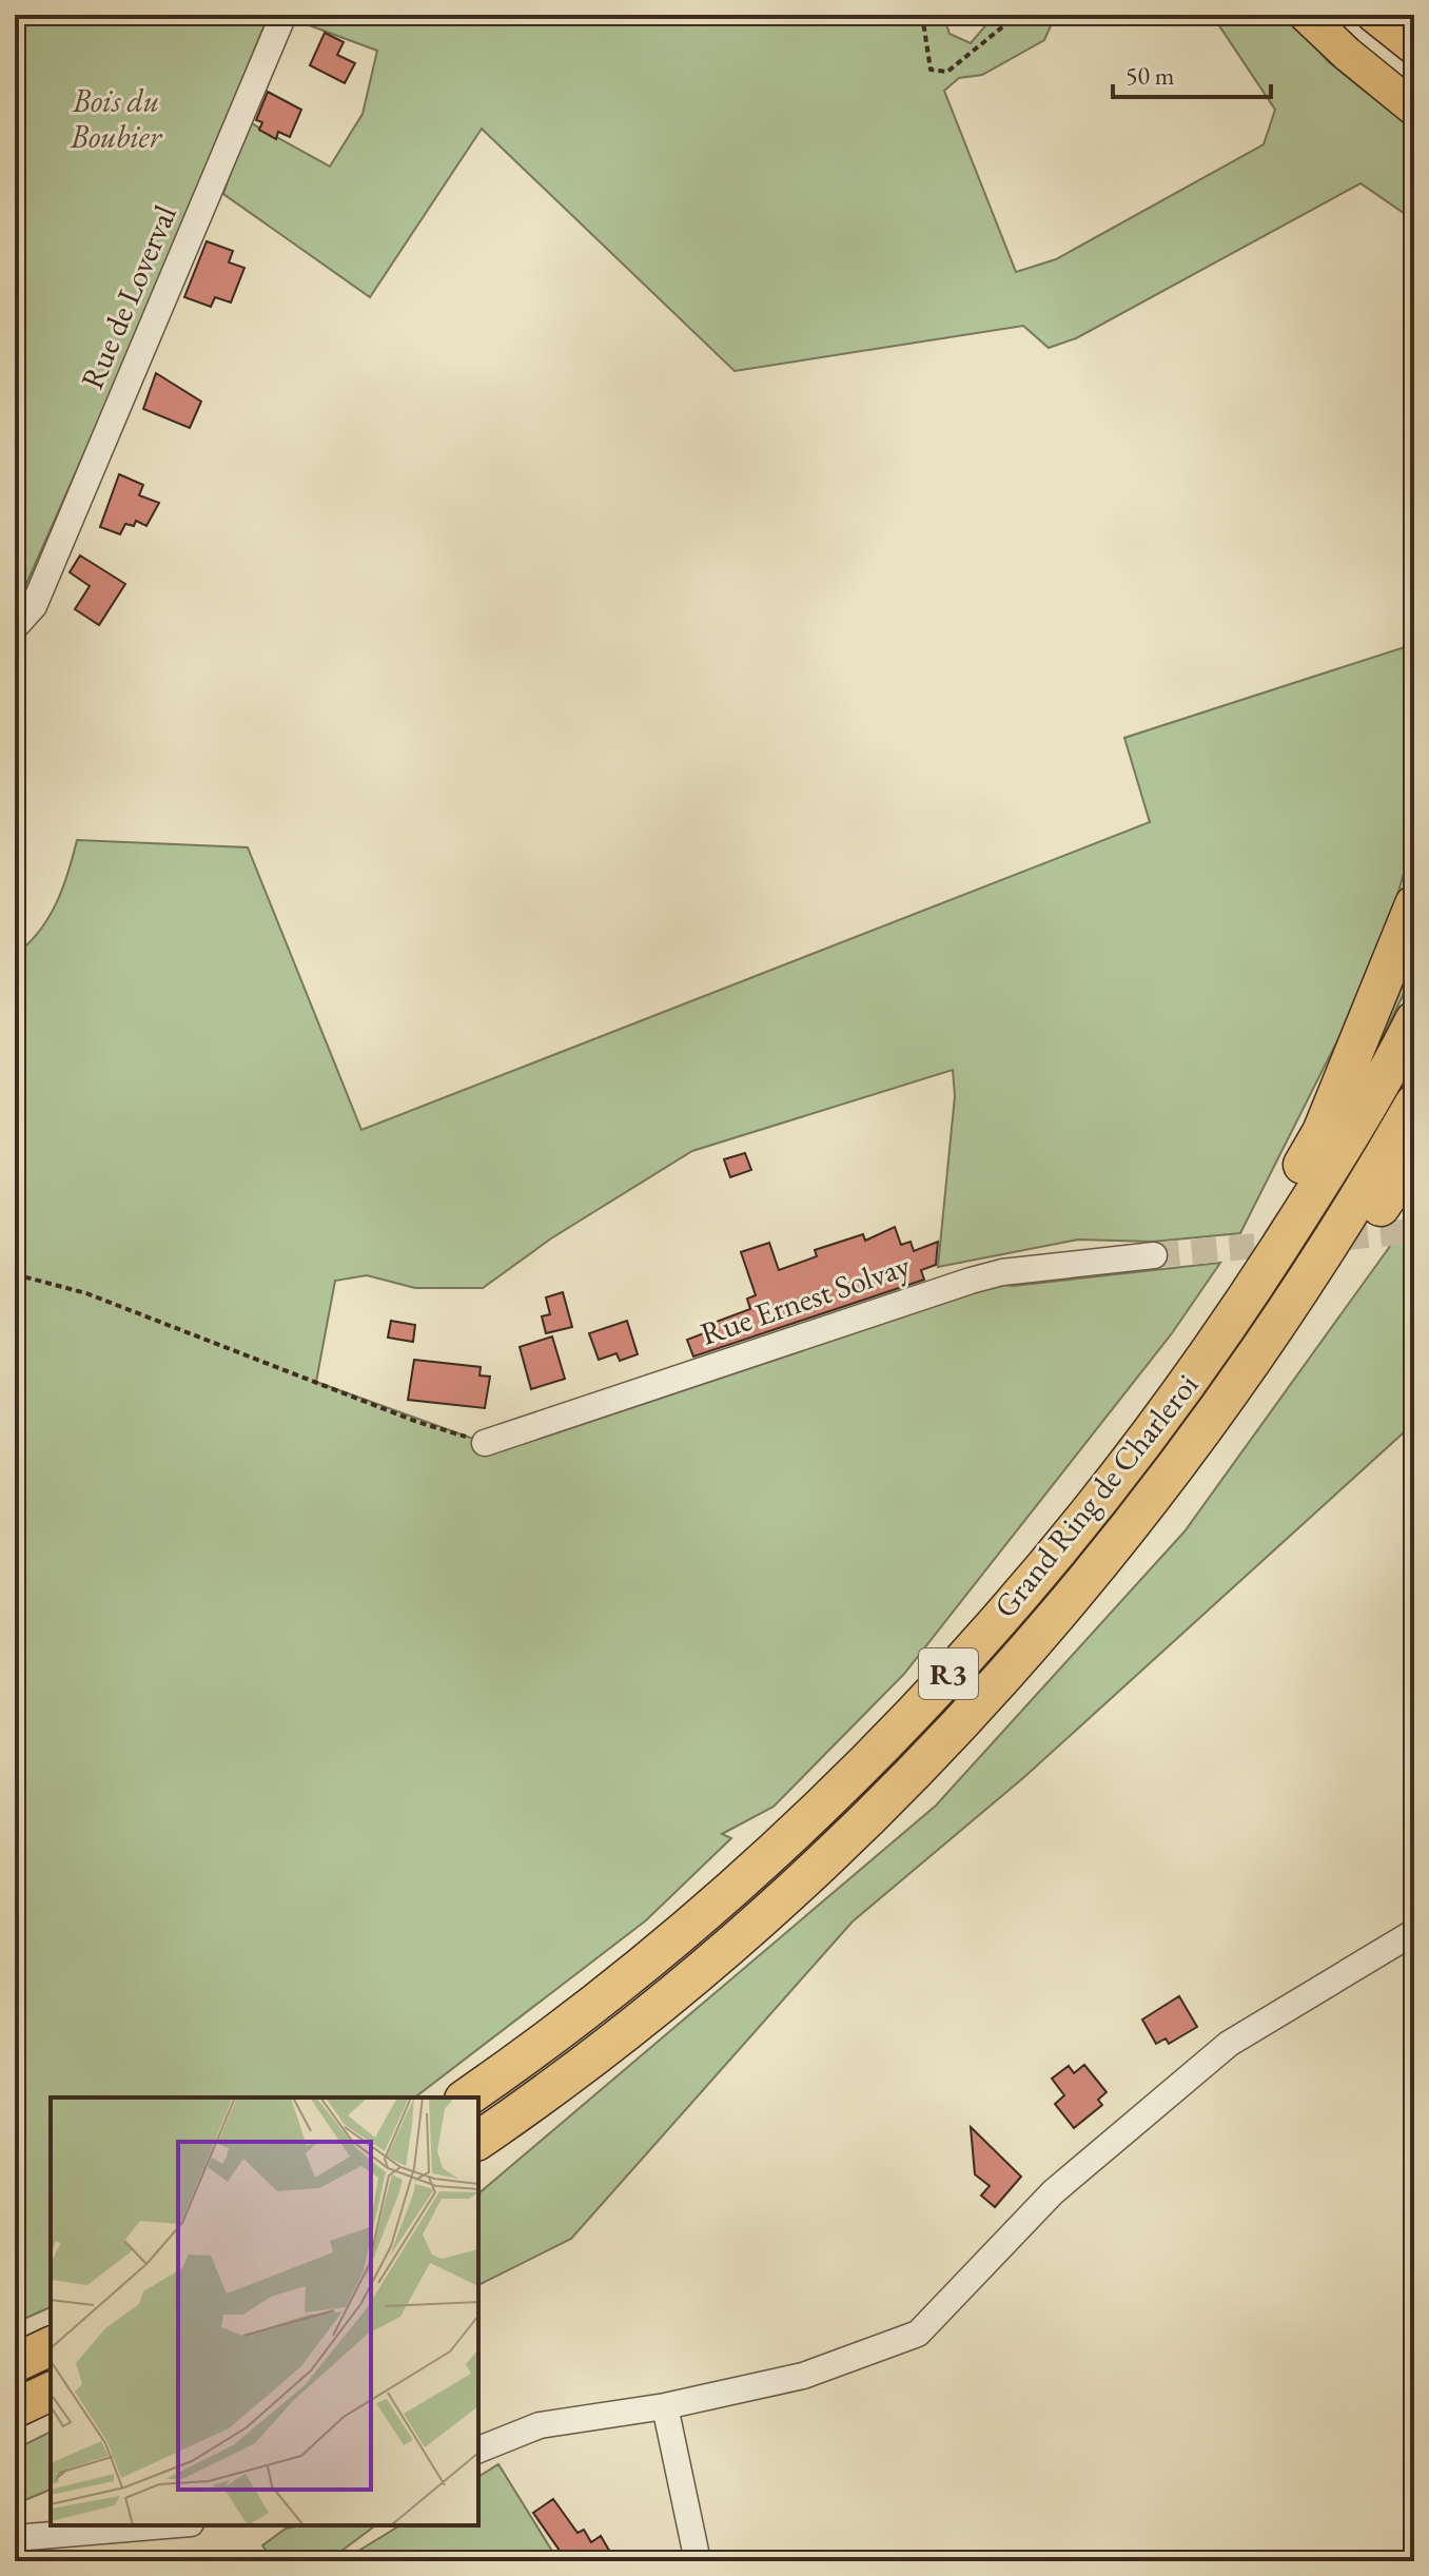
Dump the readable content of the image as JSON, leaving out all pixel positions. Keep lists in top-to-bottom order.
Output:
{
  "streets": {
    "highway": ["Grand Ring de Charleroi", "R3"],
    "street": ["Rue de Loverval", "Rue Ernest Solvay"]
  },
  "parks": ["Bois du Boubier"],
  "scale_bar": "50 m"
}
